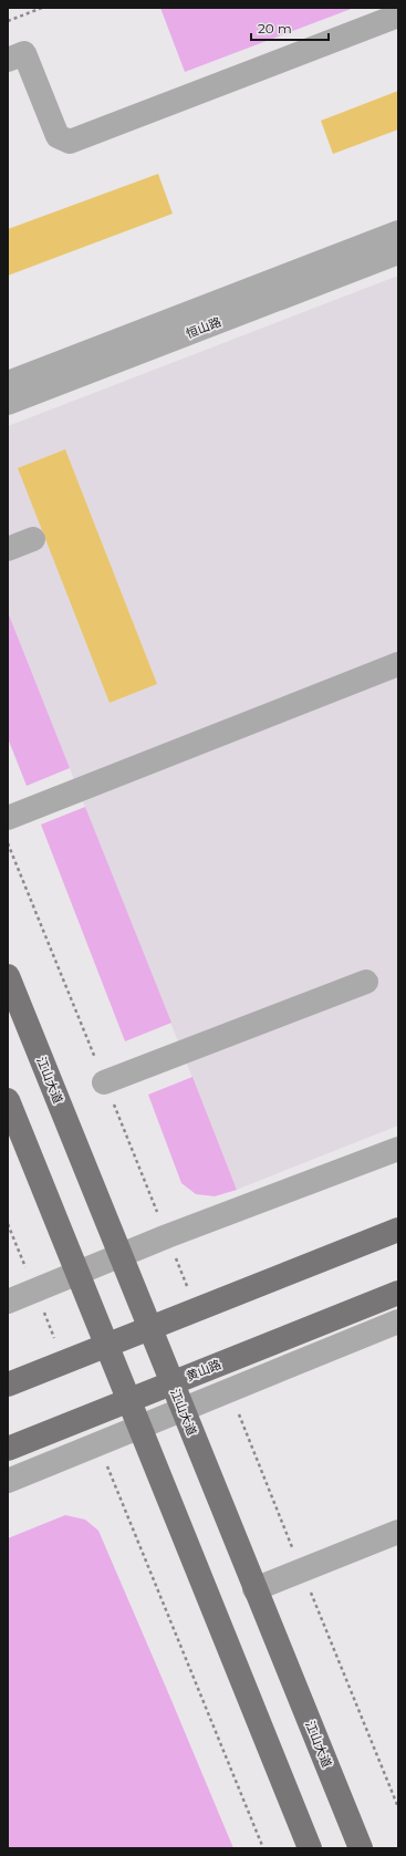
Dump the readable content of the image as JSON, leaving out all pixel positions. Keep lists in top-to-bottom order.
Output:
{
  "streets": {
    "main road": ["江山大道", "黄山路"],
    "street": ["恒山路"]
  },
  "crossings": [
    ["江山大道", "黄山路"]
  ],
  "scale_bar": "20 m"
}
